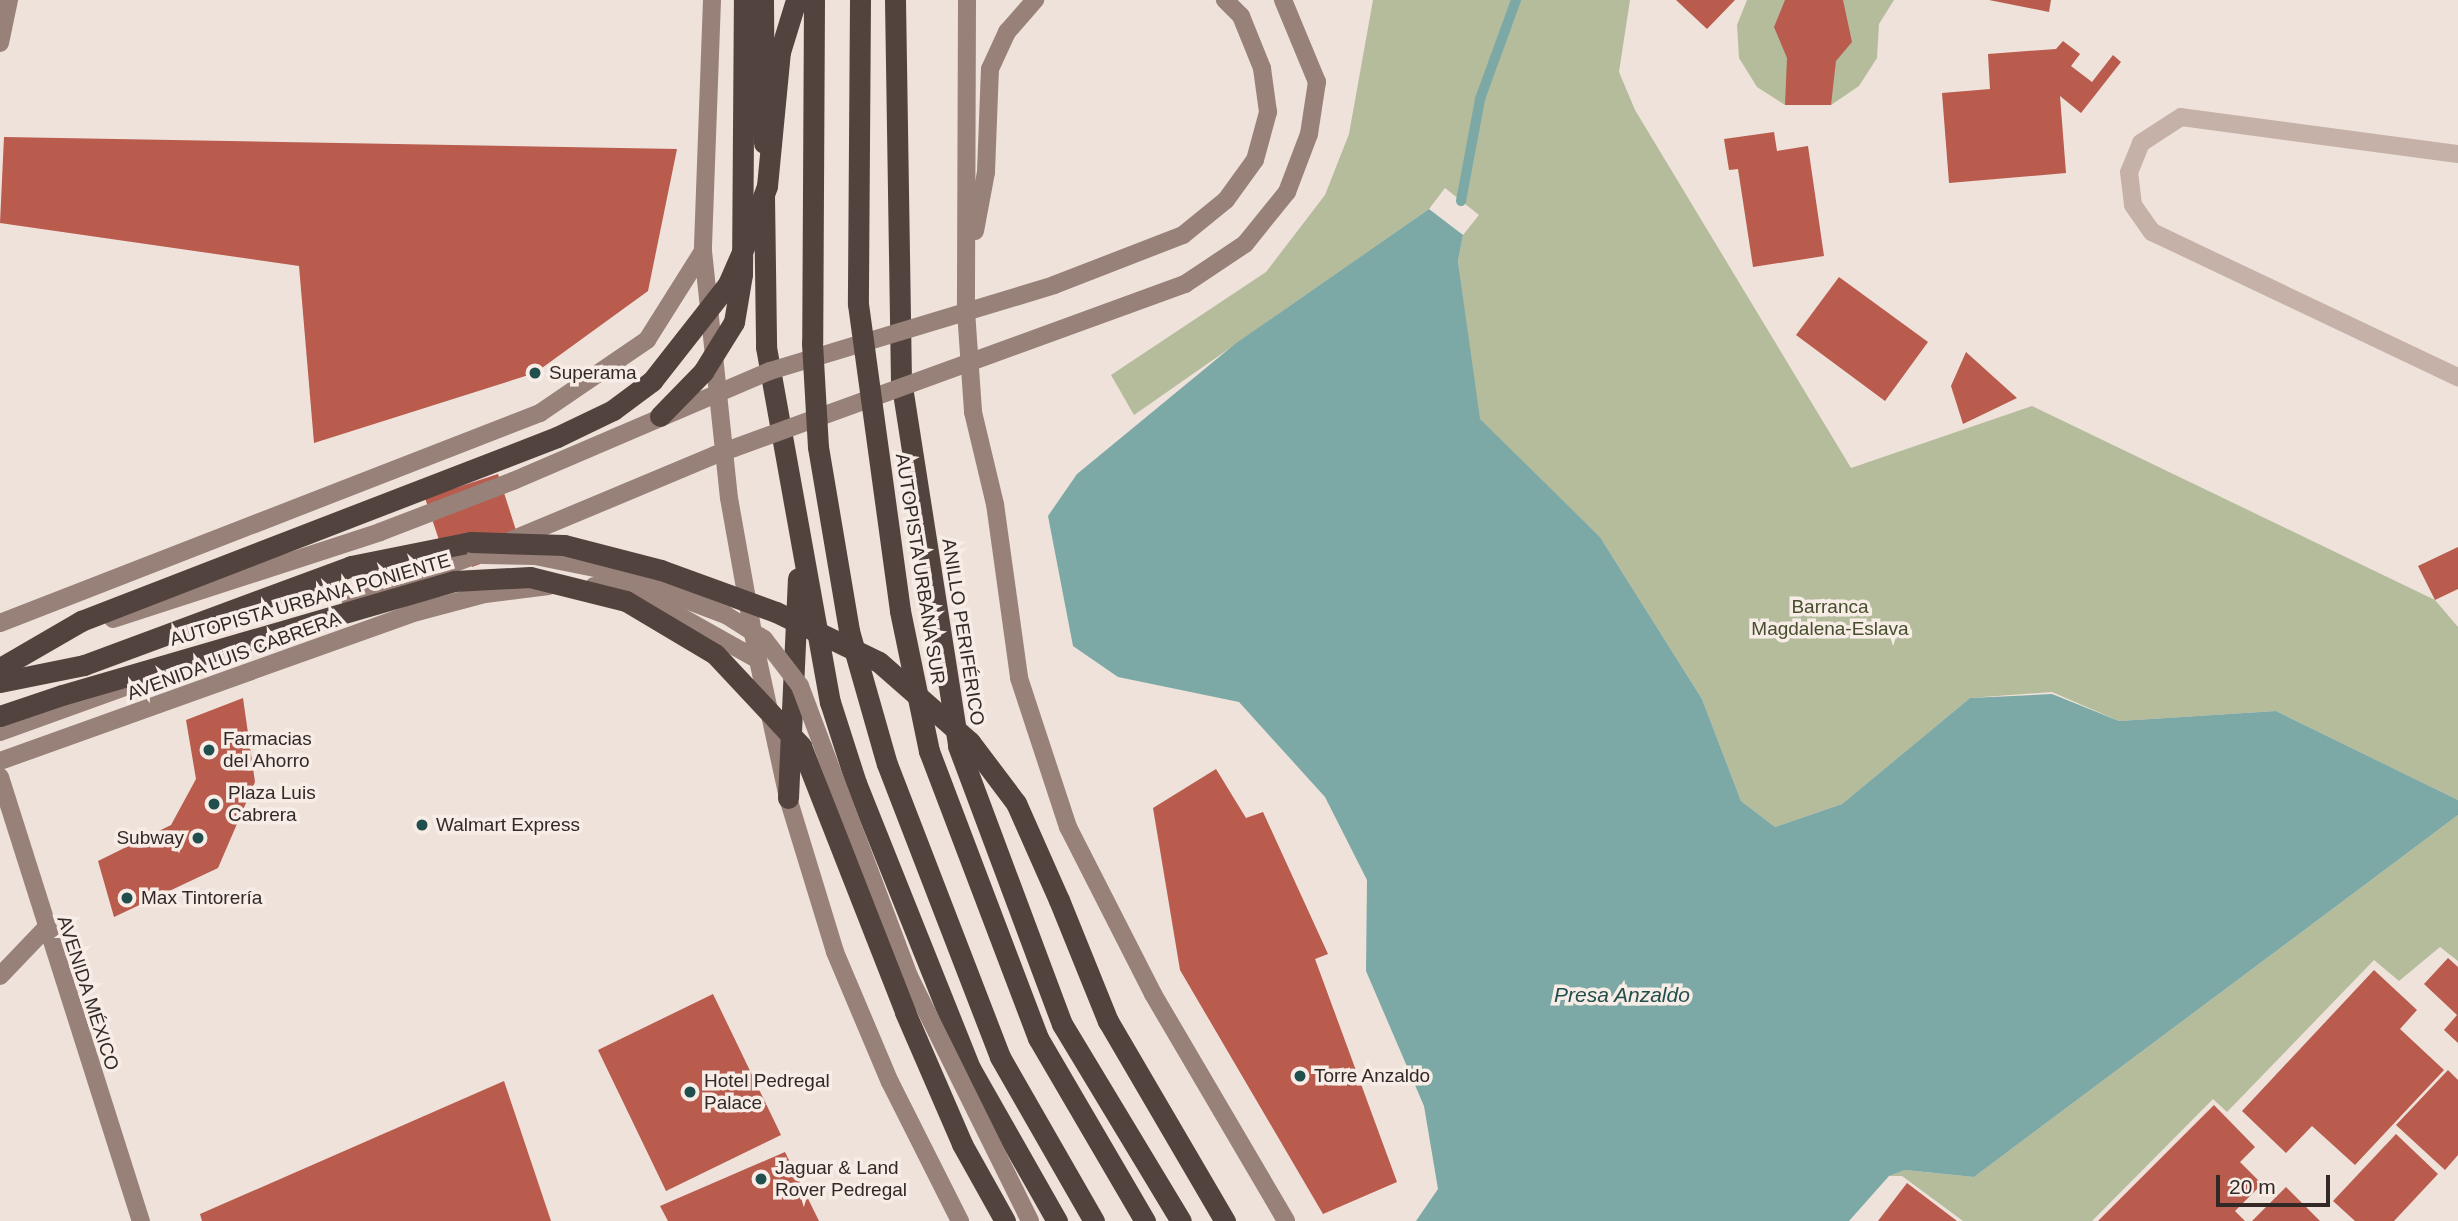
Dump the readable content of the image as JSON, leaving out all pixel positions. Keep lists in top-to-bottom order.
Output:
{
  "streets": {
    "highway": ["AUTOPISTA URBANA SUR", "AUTOPISTA URBANA PONIENTE", "ANILLO PERIFÉRICO"],
    "main road": ["AVENIDA LUIS CABRERA", "AVENIDA MÉXICO"]
  },
  "water": ["Presa Anzaldo"],
  "parks": ["Barranca Magdalena-Eslava"],
  "places": [
    "Superama",
    "Farmacias del Ahorro",
    "Plaza Luis Cabrera",
    "Walmart Express",
    "Subway",
    "Max Tintorería",
    "Torre Anzaldo",
    "Hotel Pedregal Palace",
    "Jaguar & Land Rover Pedregal"
  ],
  "scale_bar": "20 m"
}
